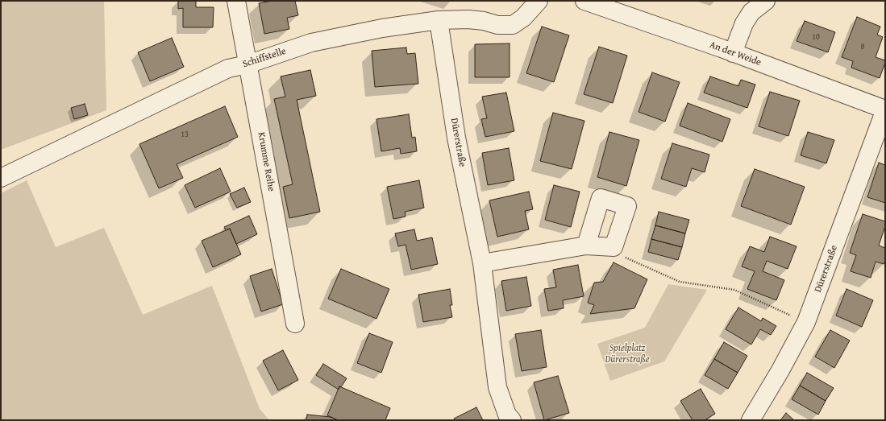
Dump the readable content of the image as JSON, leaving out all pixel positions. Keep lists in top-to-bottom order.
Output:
{
  "streets": {
    "street": [
      "An der Weide",
      "Schiffstelle",
      "Dürerstraße",
      "Krumme Reihe"
    ]
  },
  "crossings": [
    ["An der Weide", "Dürerstraße"],
    ["Schiffstelle", "Dürerstraße"],
    ["Schiffstelle", "Krumme Reihe"]
  ],
  "parks": ["Spielplatz Dürerstraße"],
  "house_numbers": ["10", "8", "13"]
}
